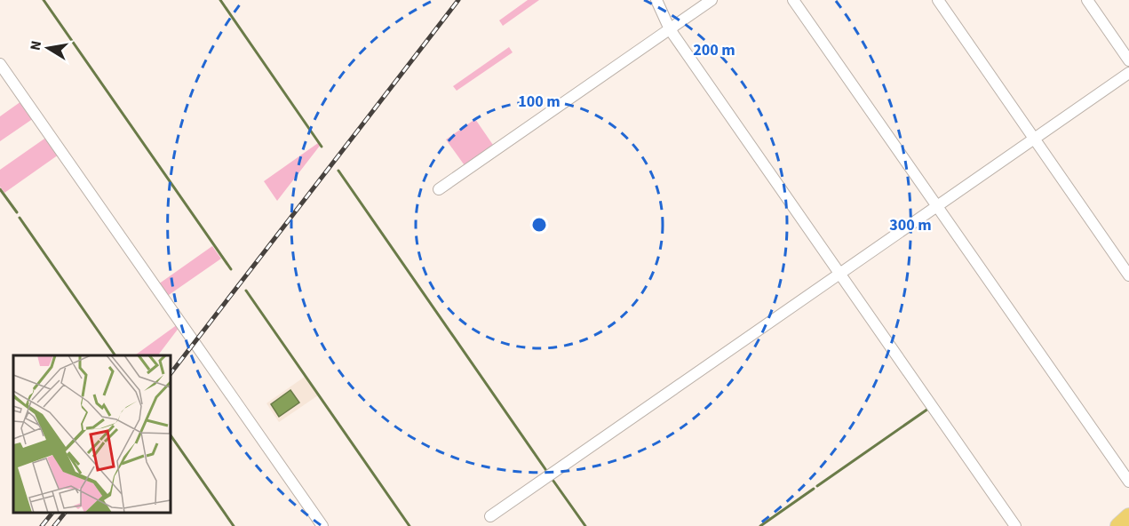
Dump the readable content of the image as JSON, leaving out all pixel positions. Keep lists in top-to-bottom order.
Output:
{
  "north": "left",
  "rings": ["200 m", "100 m", "300 m"]
}
